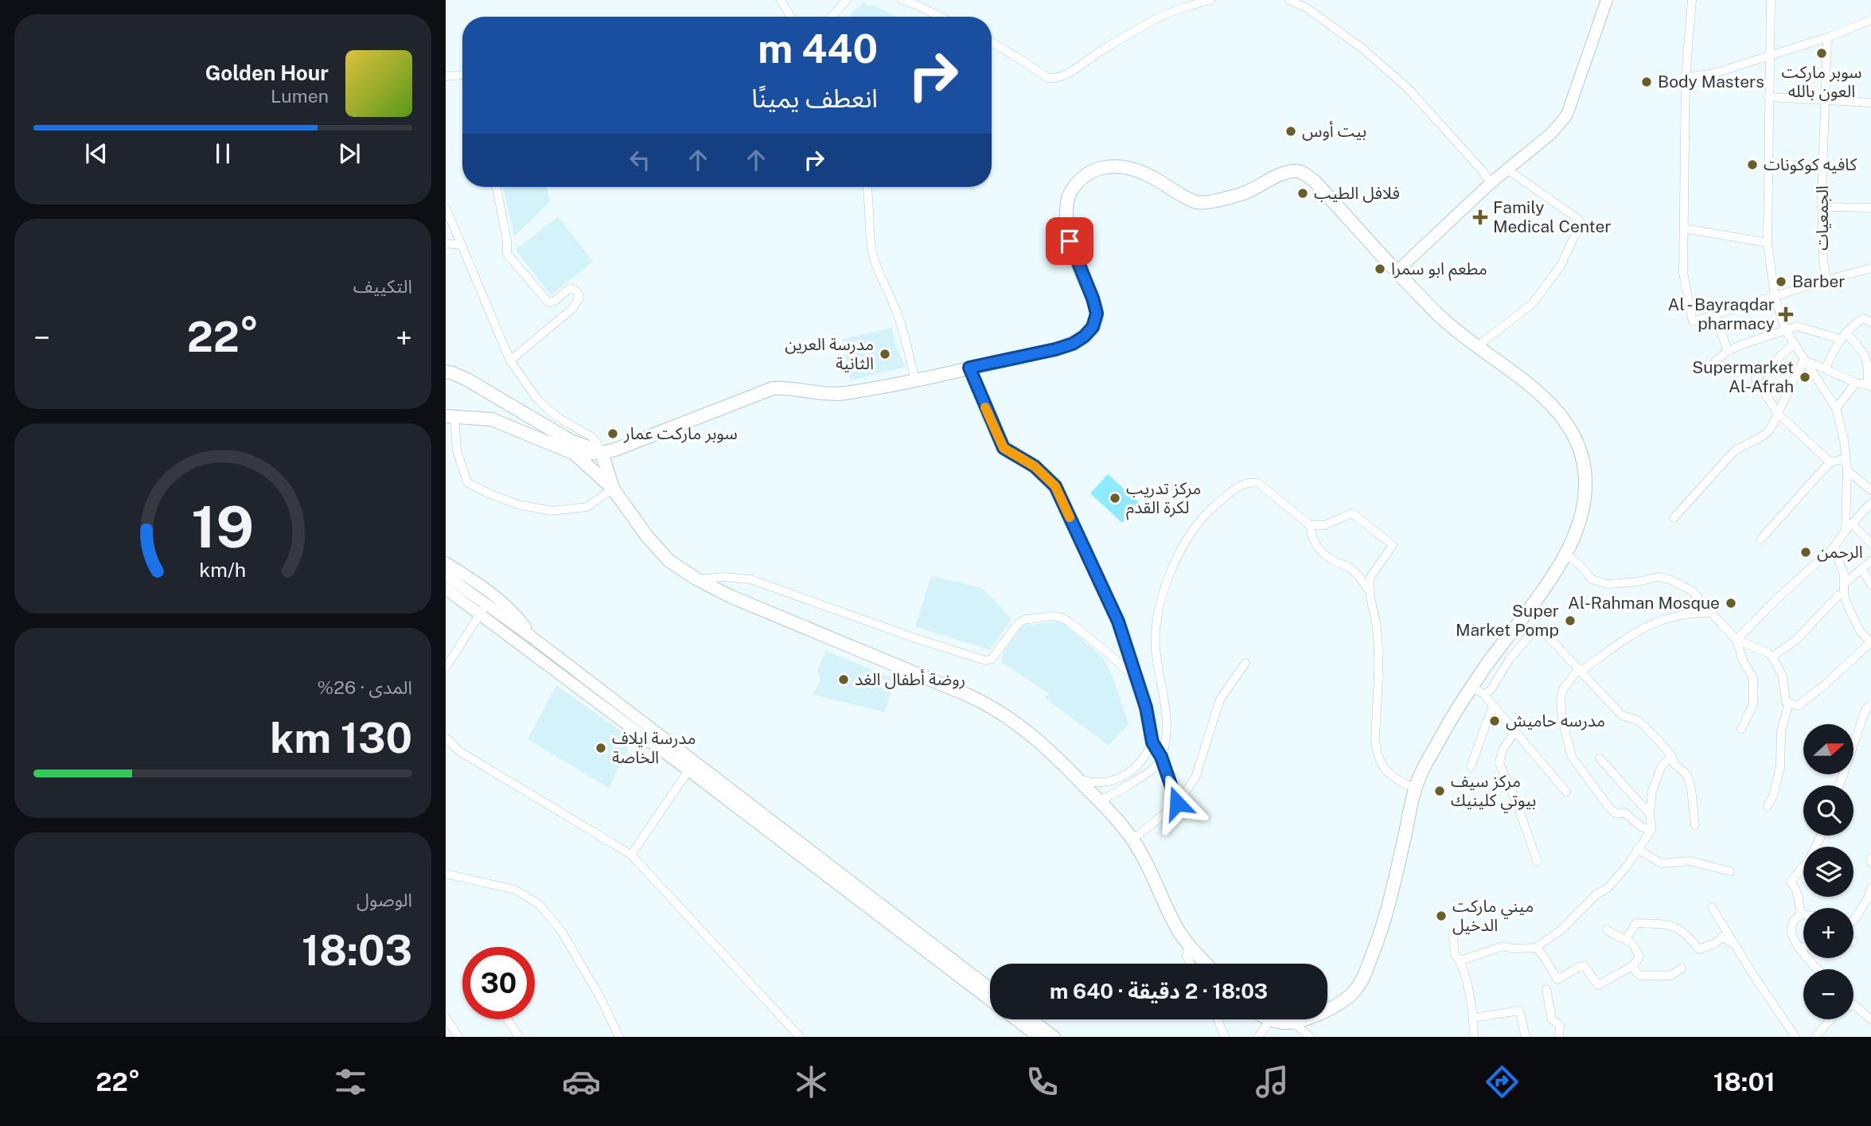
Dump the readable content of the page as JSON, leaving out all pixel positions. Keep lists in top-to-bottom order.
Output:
{
  "streets": {
    "street": ["الجمعيات"]
  },
  "places": {
    "other": [
      "سوبر ماركت العون بالله",
      "Body Masters",
      "بيت أوس",
      "كافيه كوكونات",
      "فلافل الطيب",
      "مطعم ابو سمرا",
      "Barber",
      "مدرسة العرين الثانية",
      "Supermarket Al-Afrah",
      "سوبر ماركت عمار",
      "مركز تدريب لكرة القدم",
      "الرحمن",
      "Al-Rahman Mosque",
      "Super Market Pomp",
      "روضة أطفال الغد",
      "مدرسه حاميش",
      "مدرسة ايلاف الخاصة",
      "مركز سيف بيوتي كلينيك",
      "ميني ماركت الدخيل"
    ],
    "health": ["Family Medical Center", "Al - Bayraqdar pharmacy"]
  },
  "north": "right",
  "page": {
    "turn": ["440 m", "انعطف يمينًا"],
    "song": ["Golden Hour", "Lumen"],
    "tile": [
      "التكييف",
      ["المدى · 26%", "130 km"],
      ["الوصول", "18:03"]
    ],
    "heat": ["−", "22°", "+"],
    "map_buttons": ["+", "−"],
    "limit": "30",
    "trip": "18:03 · 2 دقيقة · 640 m",
    "tabs": ["18:01", "22°"],
    "gauge": ["19", "km/h"]
  }
}
